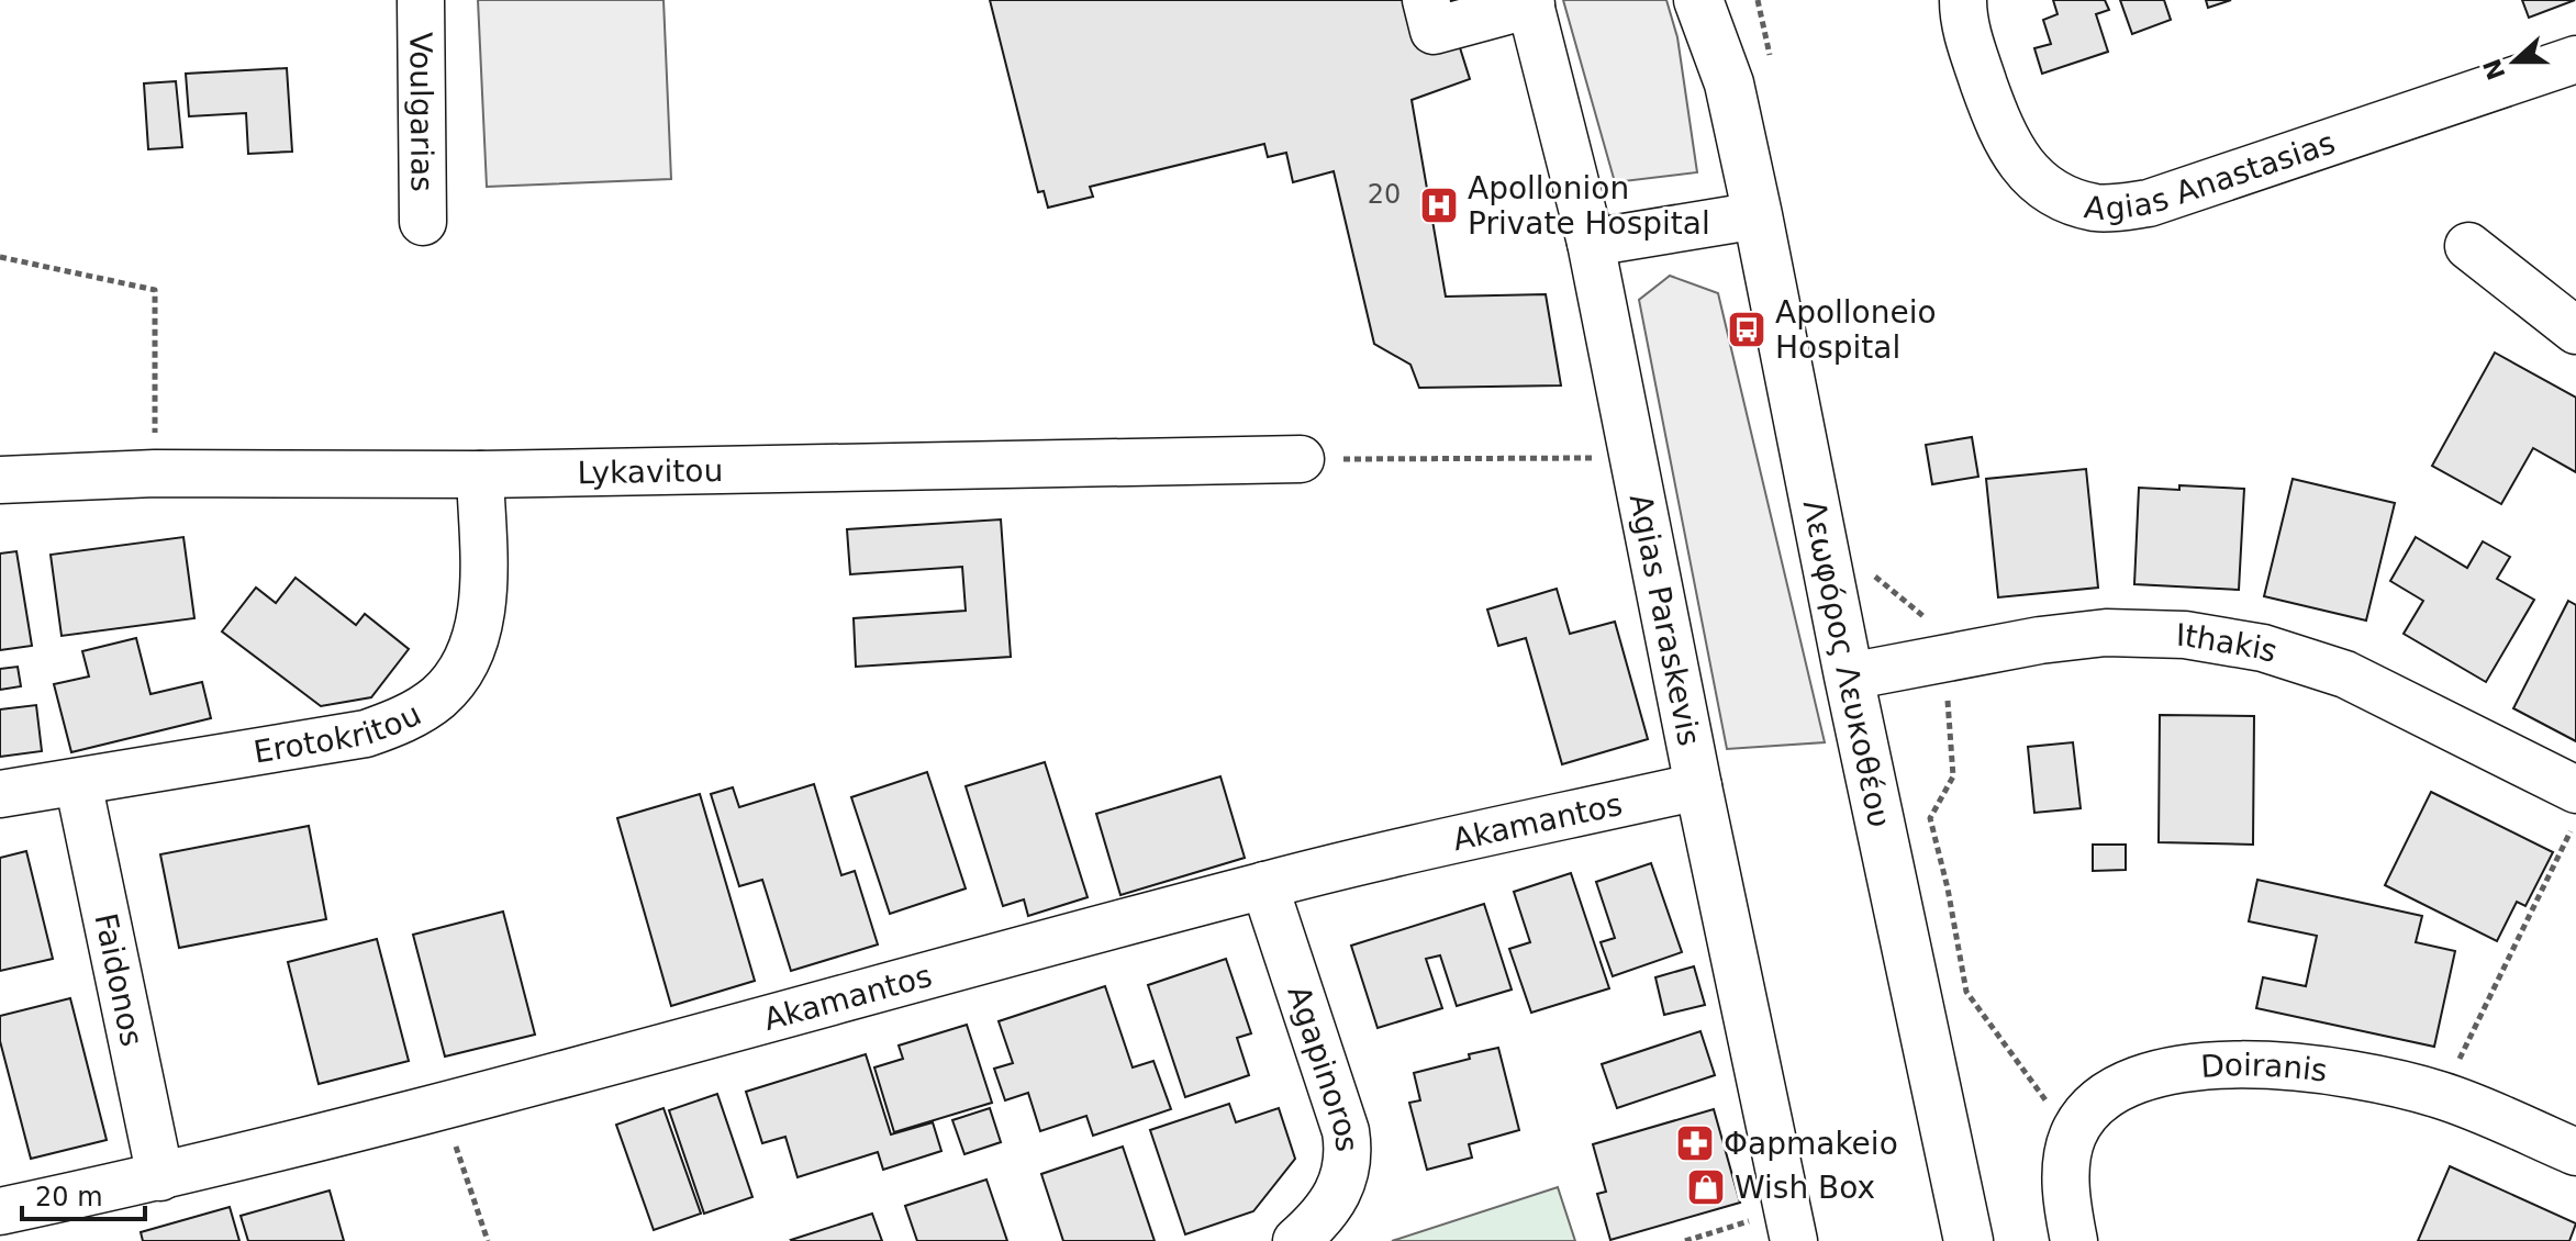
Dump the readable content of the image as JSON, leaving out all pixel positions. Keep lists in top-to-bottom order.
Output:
{
  "streets": {
    "main road": ["Λεωφόρος Λευκοθέου"],
    "street": [
      "Voulgarias",
      "Agias Anastasias",
      "Lykavitou",
      "Agias Paraskevis",
      "Ithakis",
      "Erotokritou",
      "Akamantos",
      "Faidonos",
      "Agapinoros",
      "Doiranis"
    ]
  },
  "crossings": [
    ["Lykavitou", "Erotokritou"],
    ["Agias Paraskevis", "Akamantos"],
    ["Ithakis", "Λεωφόρος Λευκοθέου"],
    ["Erotokritou", "Faidonos"],
    ["Akamantos", "Faidonos"],
    ["Akamantos", "Agapinoros"]
  ],
  "places": {
    "hospital": ["Apollonion Private Hospital"],
    "bus stop": ["Apolloneio Hospital"],
    "pharmacy": ["Φapmakeio"],
    "shop": ["Wish Box"]
  },
  "house_numbers": ["20"],
  "scale_bar": "20 m",
  "north": "left"
}
